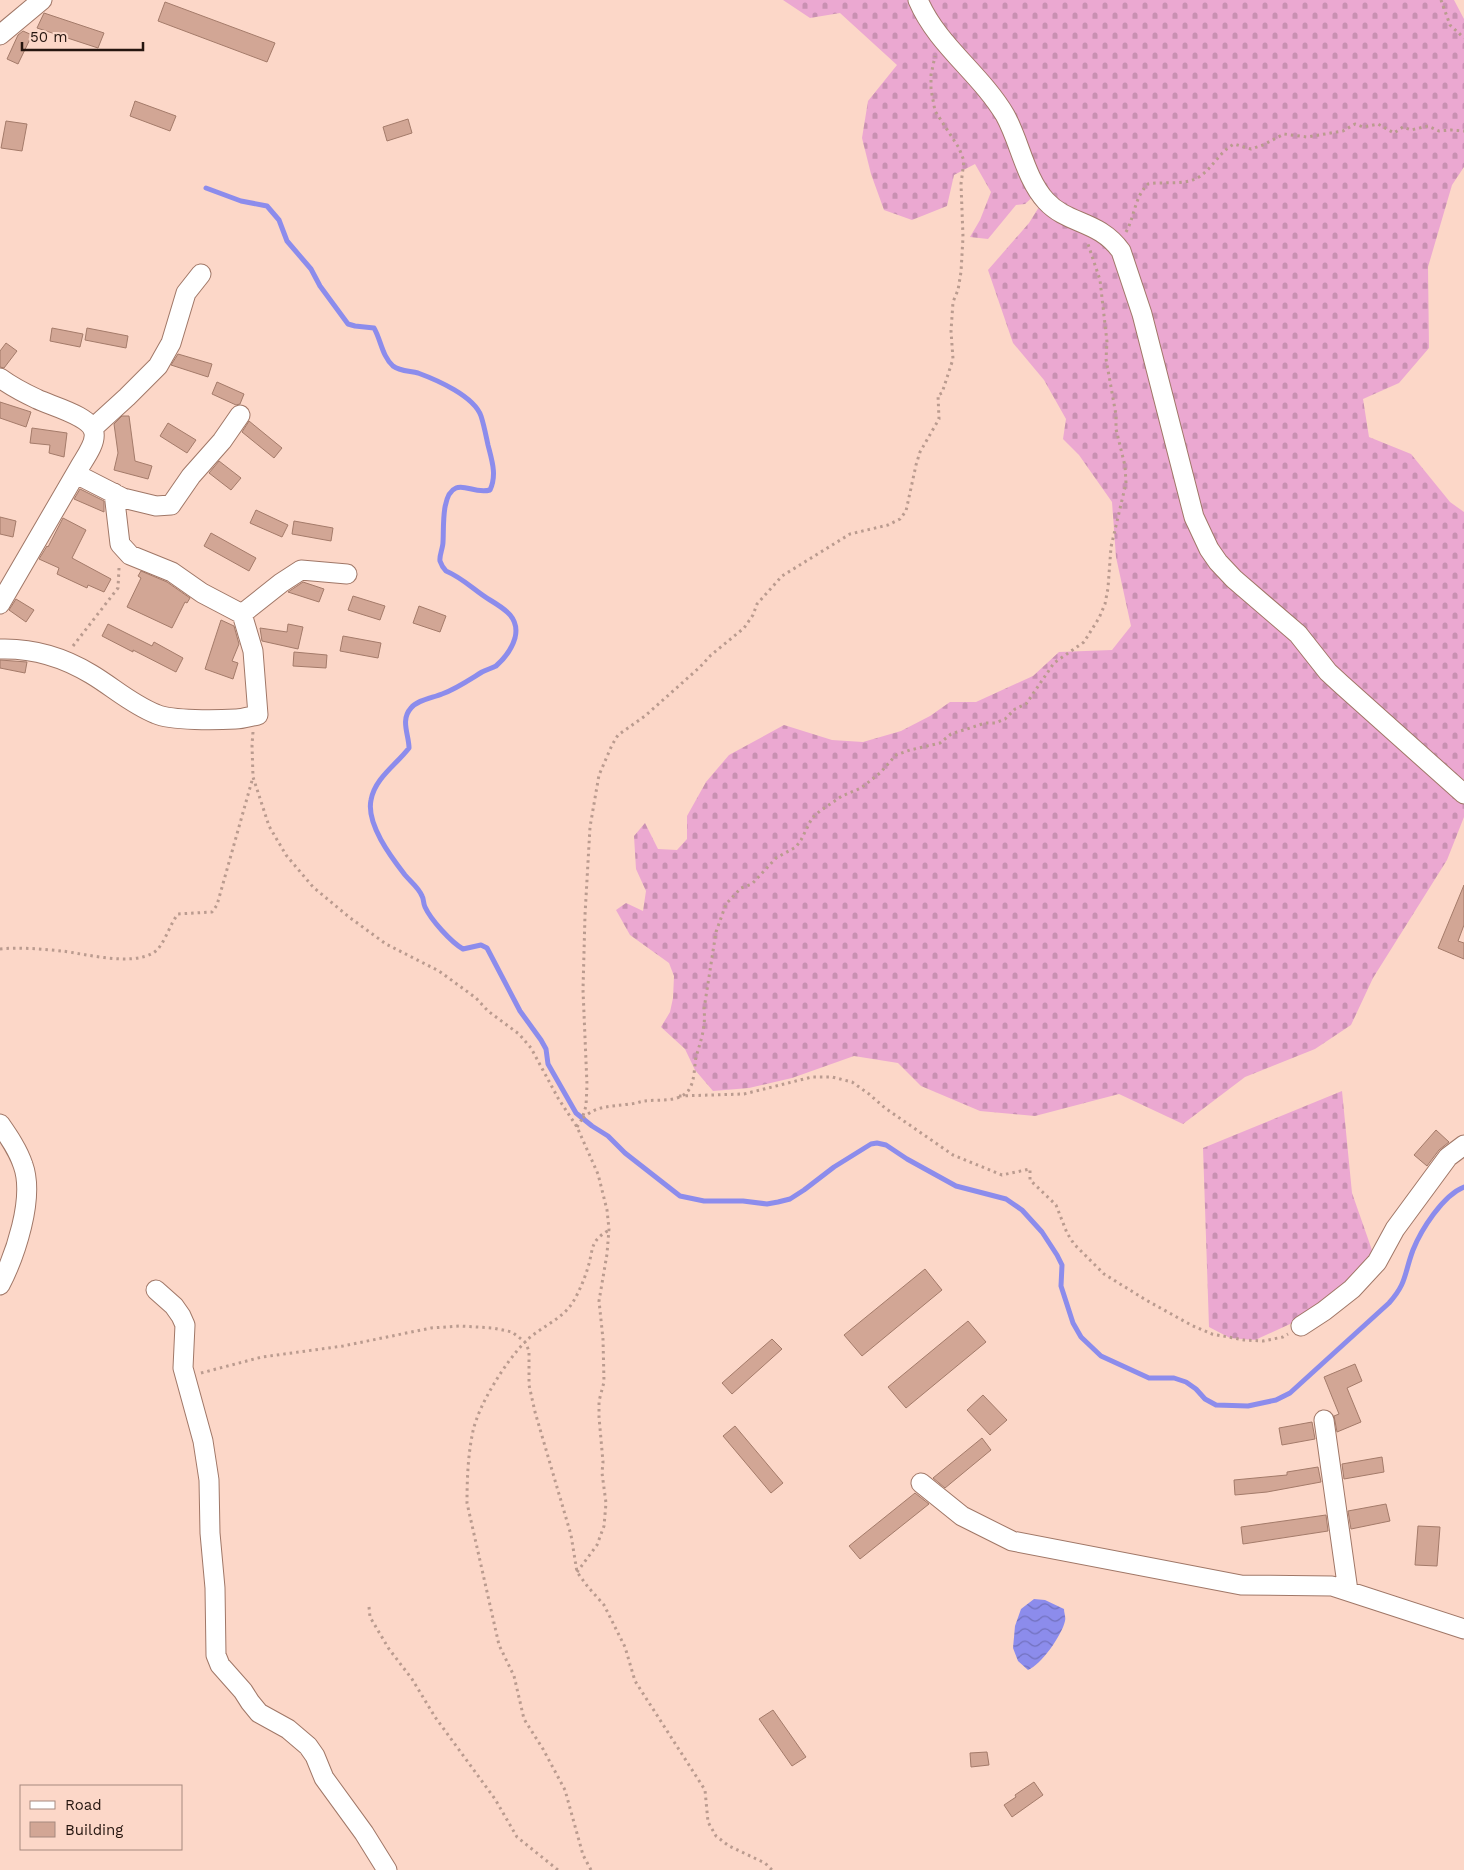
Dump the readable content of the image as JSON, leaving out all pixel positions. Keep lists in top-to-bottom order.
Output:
{
  "legend": ["Road", "Building"],
  "scale_bar": "50 m"
}
